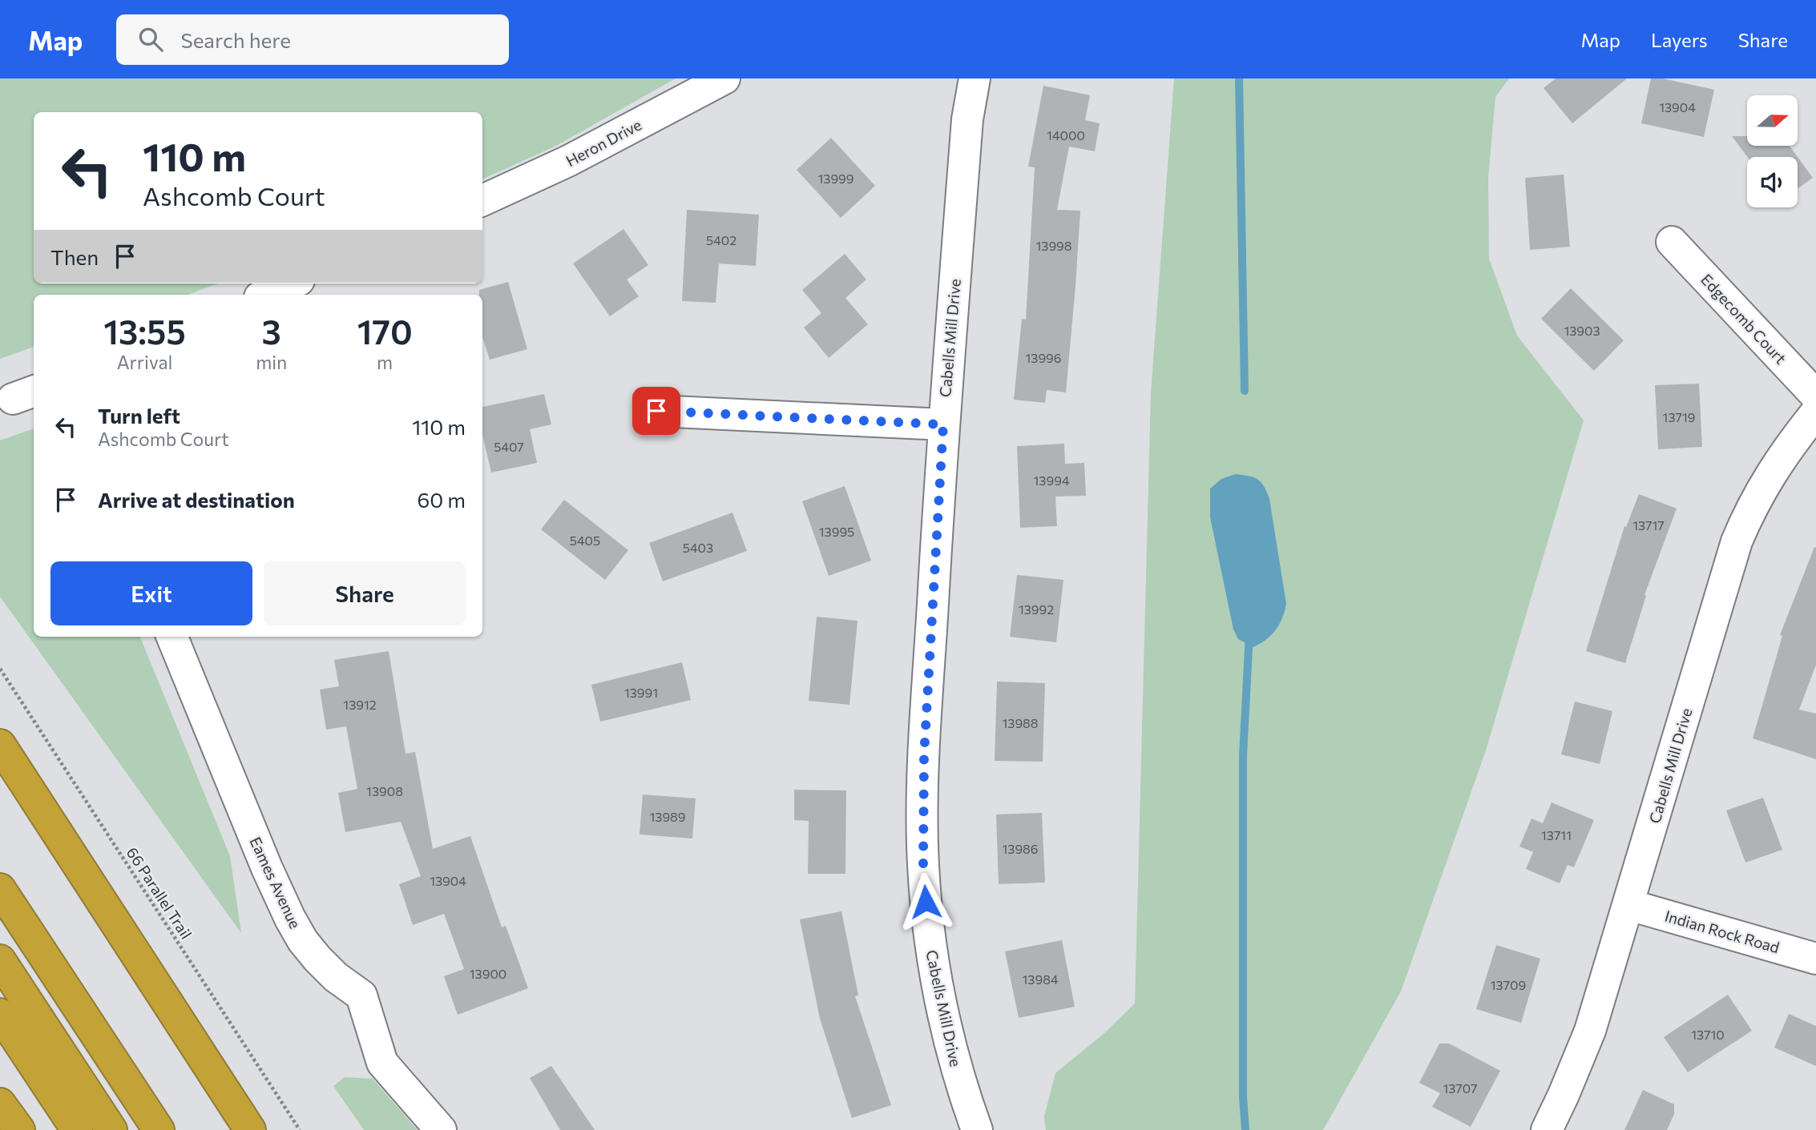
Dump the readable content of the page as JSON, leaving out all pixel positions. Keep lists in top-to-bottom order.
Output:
{
  "streets": {
    "street": [
      "Heron Drive",
      "Edgecomb Court",
      "Cabells Mill Drive",
      "Eames Avenue",
      "Indian Rock Road"
    ],
    "path": ["66 Parallel Trail"]
  },
  "crossings": [
    ["Cabells Mill Drive", "Indian Rock Road"]
  ],
  "house_numbers": [
    "13904",
    "14000",
    "13999",
    "5402",
    "13998",
    "13903",
    "13996",
    "13719",
    "5407",
    "13994",
    "13717",
    "13995",
    "5405",
    "5403",
    "13992",
    "13991",
    "13912",
    "13988",
    "13908",
    "13989",
    "13711",
    "13986",
    "13904",
    "13900",
    "13984",
    "13709",
    "13710",
    "13707"
  ],
  "north": "right",
  "page": {
    "header": "Map",
    "search": "Search here",
    "nav": ["Map", "Layers", "Share"],
    "turn": ["110 m", "Ashcomb Court"],
    "then": "Then",
    "eta": [
      "13:55",
      "Arrival",
      "3",
      "min",
      "170",
      "m"
    ],
    "list": [
      {
        "name": "Turn left",
        "note": "Ashcomb Court",
        "value": "110 m"
      },
      {
        "name": "Arrive at destination",
        "value": "60 m"
      }
    ],
    "buttons": ["Exit", "Share"]
  }
}
